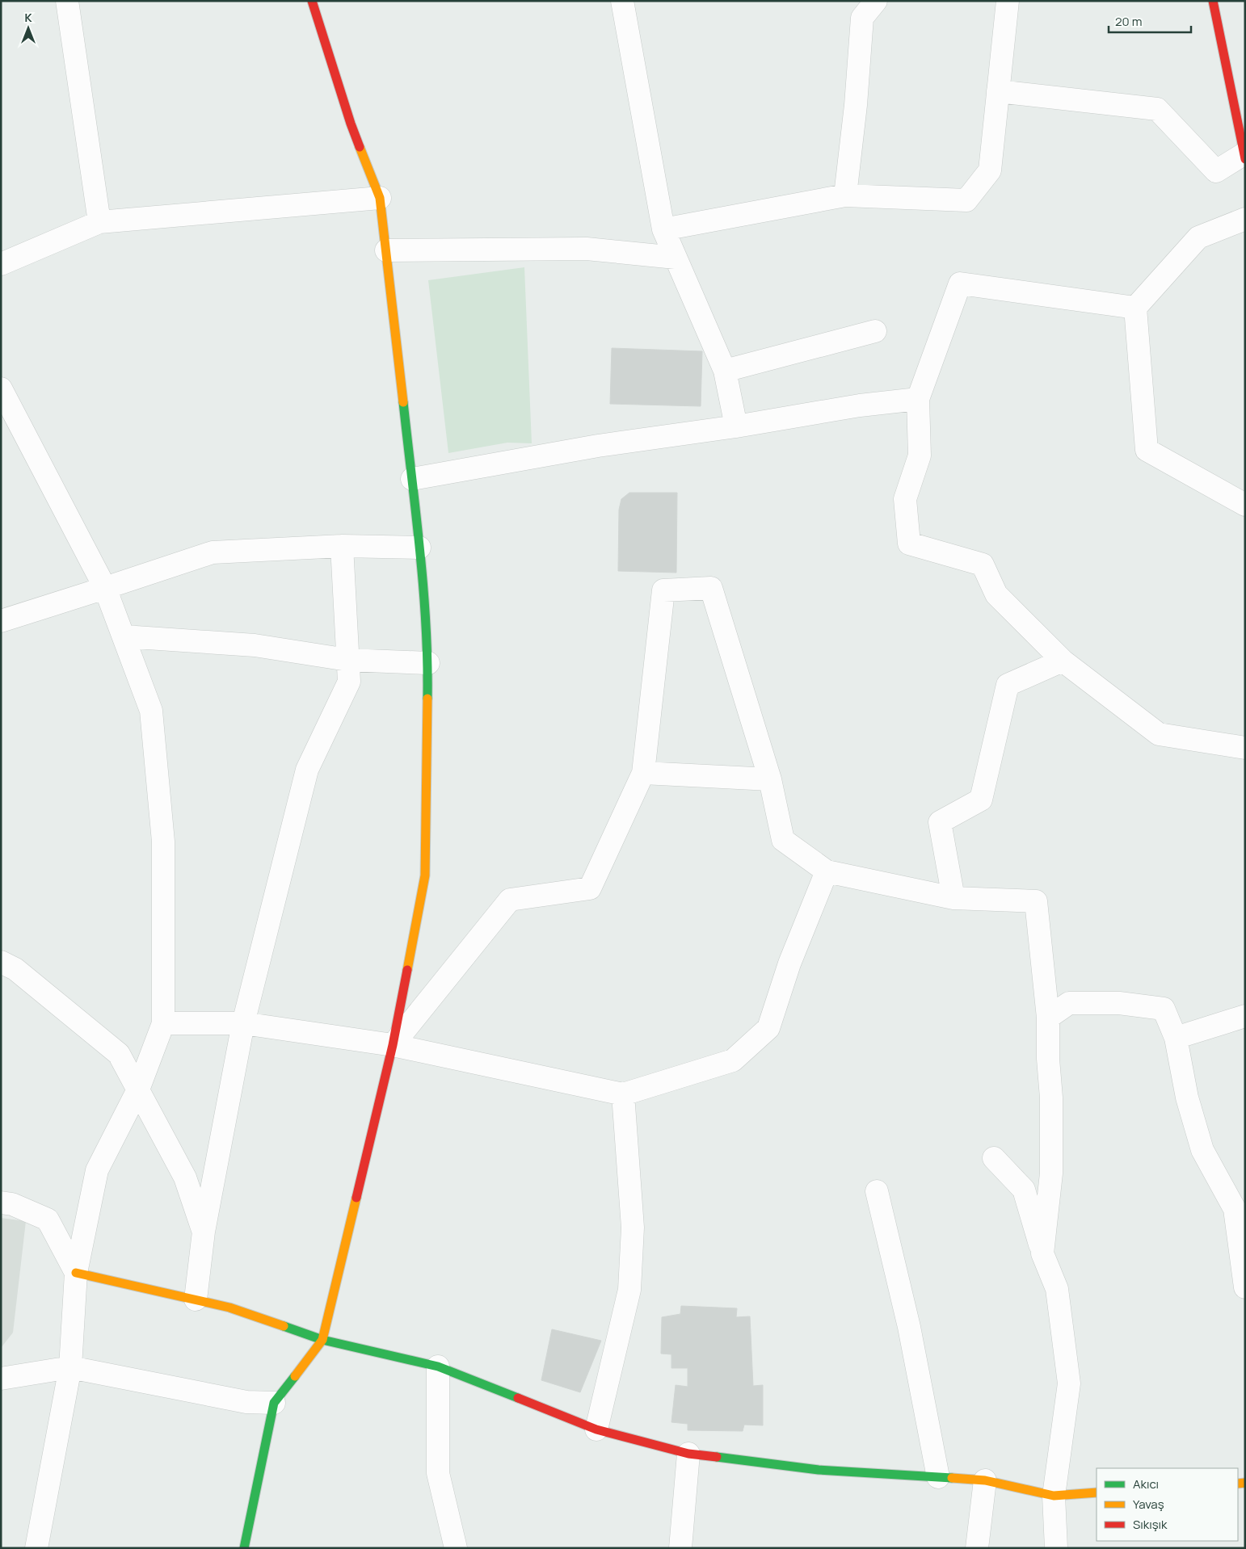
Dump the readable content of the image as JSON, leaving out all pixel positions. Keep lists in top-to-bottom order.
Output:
{
  "legend": ["Akıcı", "Yavaş", "Sıkışık"],
  "scale_bar": "20 m",
  "north": "top"
}
